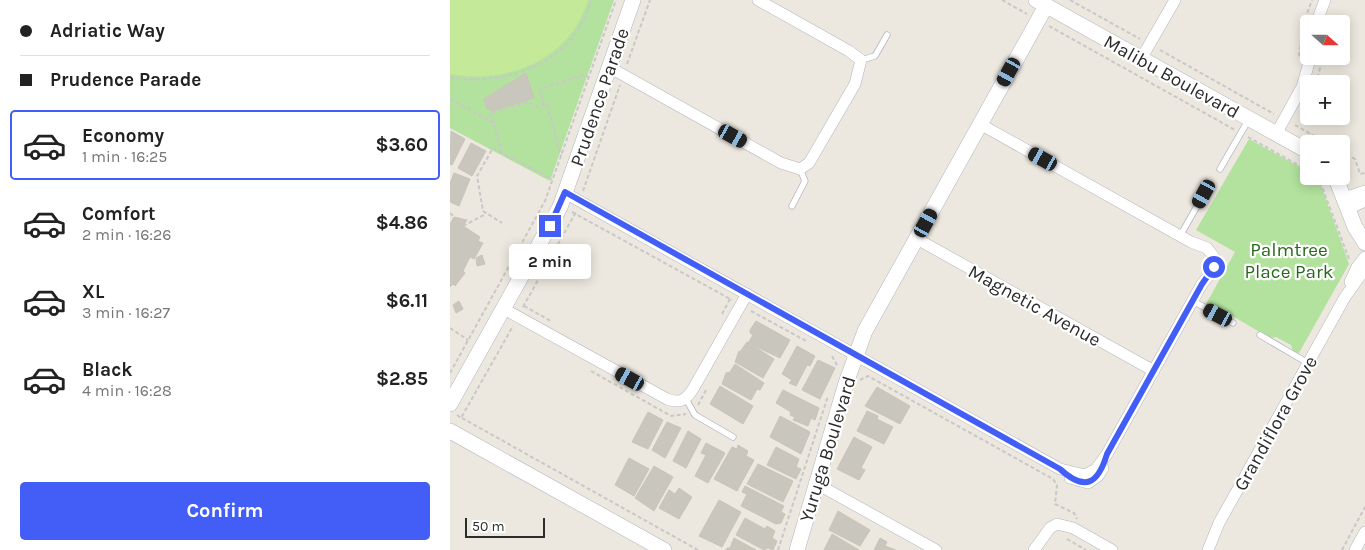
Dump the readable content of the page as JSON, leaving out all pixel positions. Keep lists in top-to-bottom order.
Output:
{
  "streets": {
    "street": [
      "Malibu Boulevard",
      "Prudence Parade",
      "Magnetic Avenue",
      "Grandiflora Grove",
      "Yuruga Boulevard"
    ]
  },
  "crossings": [
    ["Malibu Boulevard", "Yuruga Boulevard"],
    ["Magnetic Avenue", "Yuruga Boulevard"]
  ],
  "parks": ["Palmtree Place Park"],
  "scale_bar": "50 m",
  "north": "right",
  "page": {
    "banner": ["Adriatic Way", "Prudence Parade"],
    "map_buttons": ["+", "−"],
    "list": [
      {
        "name": "Economy",
        "note": "1 min · 16:25",
        "value": "$3.60"
      },
      {
        "name": "Comfort",
        "note": "2 min · 16:26",
        "value": "$4.86"
      },
      {
        "name": "XL",
        "note": "3 min · 16:27",
        "value": "$6.11"
      },
      {
        "name": "Black",
        "note": "4 min · 16:28",
        "value": "$2.85"
      }
    ],
    "bubble": "2 min",
    "buttons": "Confirm",
    "scale": "50 m"
  }
}
